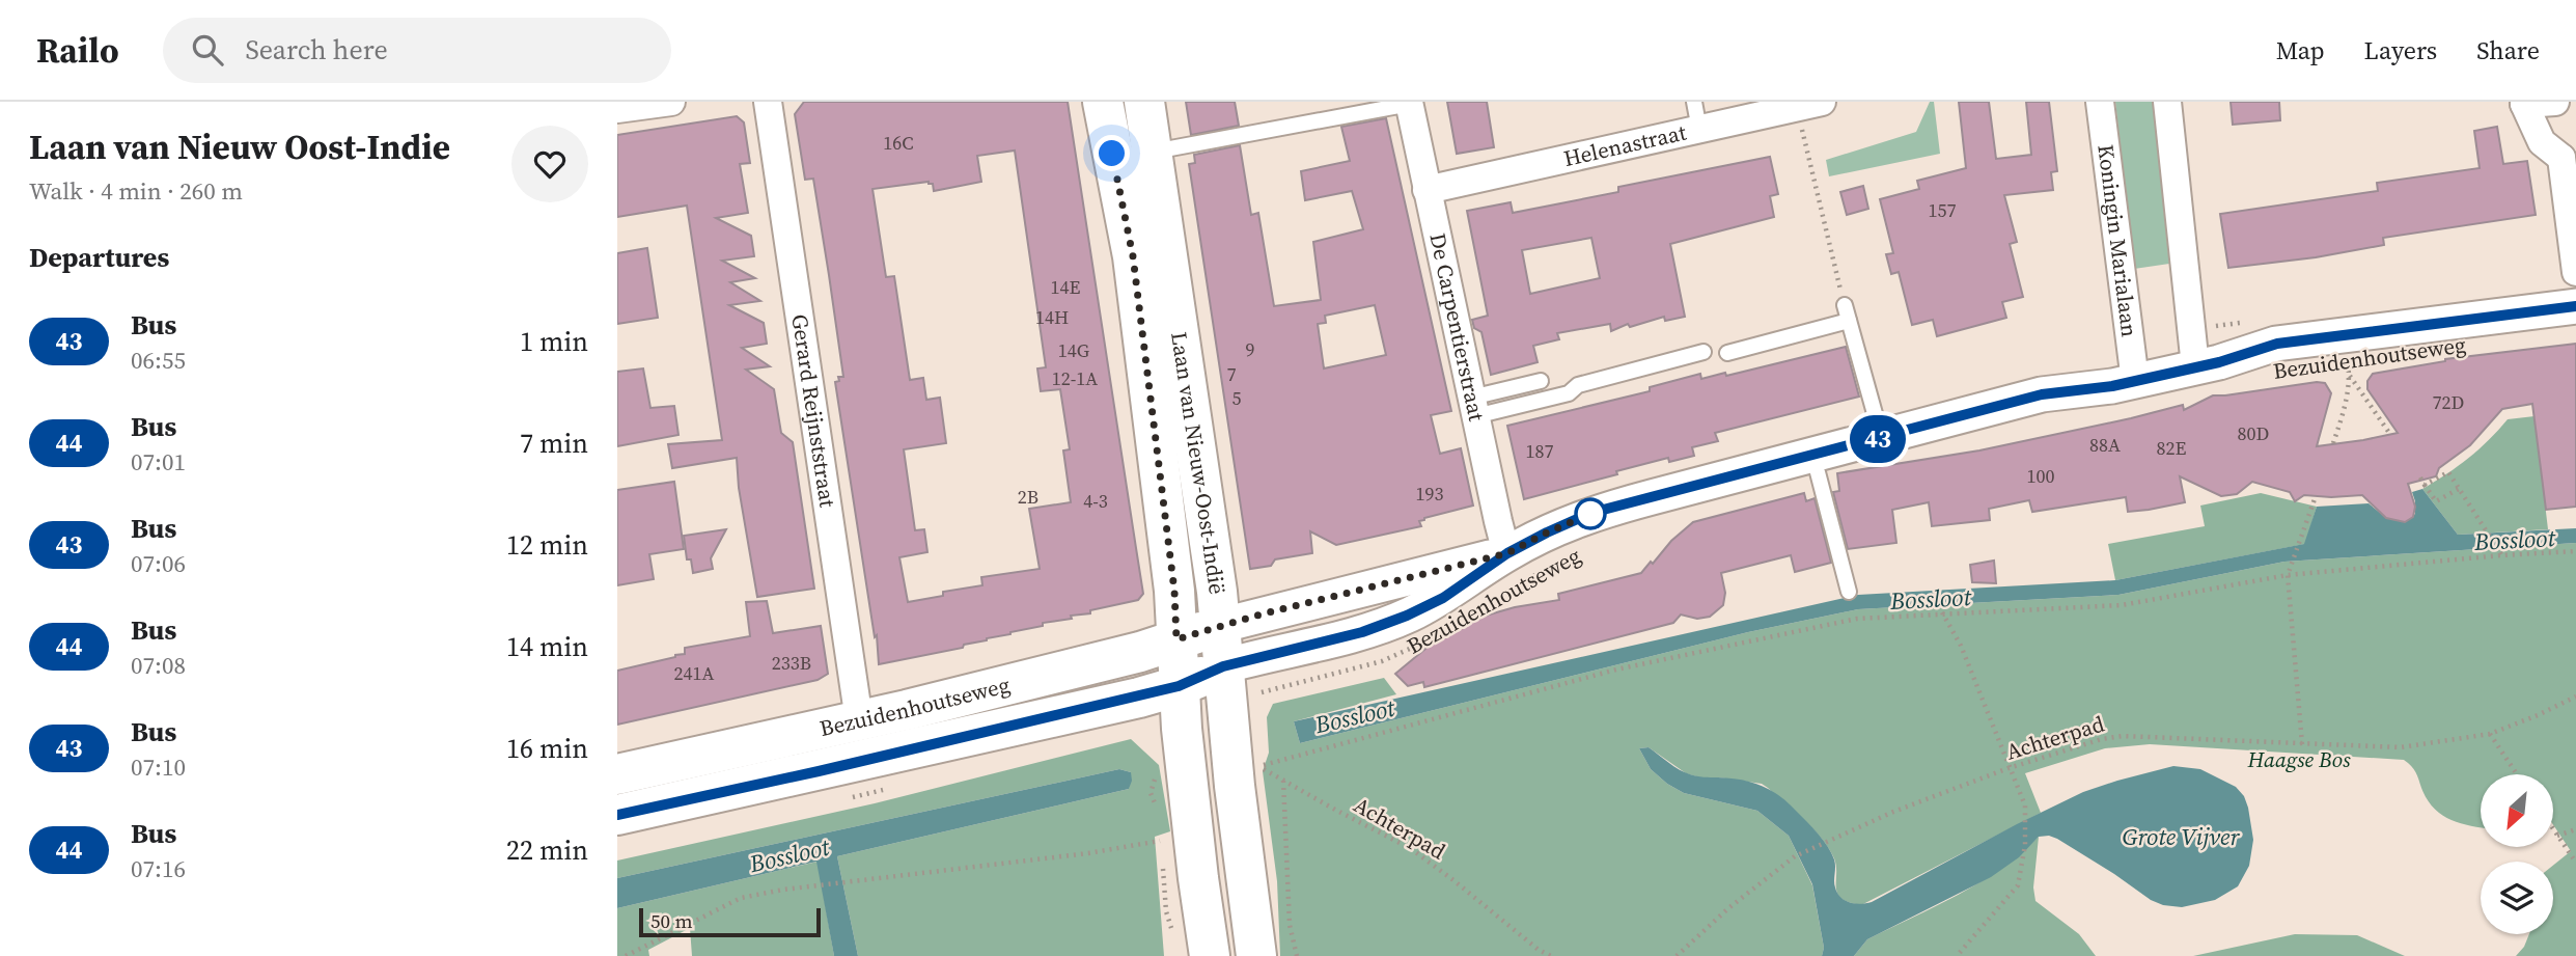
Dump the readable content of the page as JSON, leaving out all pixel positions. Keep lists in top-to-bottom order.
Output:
{
  "streets": {
    "main road": ["Bezuidenhoutseweg", "Laan van Nieuw-Oost-Indië"],
    "street": [
      "Helenastraat",
      "Koningin Marialaan",
      "De Carpentierstraat",
      "Gerard Reijnststraat"
    ],
    "path": ["Achterpad"]
  },
  "crossings": [
    ["Helenastraat", "De Carpentierstraat"],
    ["Koningin Marialaan", "Bezuidenhoutseweg"],
    ["De Carpentierstraat", "Bezuidenhoutseweg"],
    ["Bezuidenhoutseweg", "Gerard Reijnststraat"],
    ["Bezuidenhoutseweg", "Laan van Nieuw-Oost-Indië"]
  ],
  "water": ["Bossloot", "Grote Vijver"],
  "parks": ["Haagse Bos"],
  "lines": ["bus line 43"],
  "house_numbers": [
    "16C",
    "157",
    "14E",
    "14H",
    "9",
    "14G",
    "7",
    "12-1A",
    "5",
    "72D",
    "80D",
    "88A",
    "82E",
    "187",
    "100",
    "193",
    "2B",
    "4-3",
    "233B",
    "241A"
  ],
  "scale_bar": "50 m",
  "north": "bottom left",
  "page": {
    "header": "Railo",
    "search": "Search here",
    "nav": ["Map", "Layers", "Share"],
    "heading": [
      ["Laan van Nieuw Oost-Indie", "Walk · 4 min · 260 m"],
      "Departures"
    ],
    "on_map": "43",
    "list": [
      {
        "mark": "43",
        "name": "Bus",
        "note": "06:55",
        "value": "1 min"
      },
      {
        "mark": "44",
        "name": "Bus",
        "note": "07:01",
        "value": "7 min"
      },
      {
        "mark": "43",
        "name": "Bus",
        "note": "07:06",
        "value": "12 min"
      },
      {
        "mark": "44",
        "name": "Bus",
        "note": "07:08",
        "value": "14 min"
      },
      {
        "mark": "43",
        "name": "Bus",
        "note": "07:10",
        "value": "16 min"
      },
      {
        "mark": "44",
        "name": "Bus",
        "note": "07:16",
        "value": "22 min"
      }
    ],
    "scale": "50 m"
  }
}
